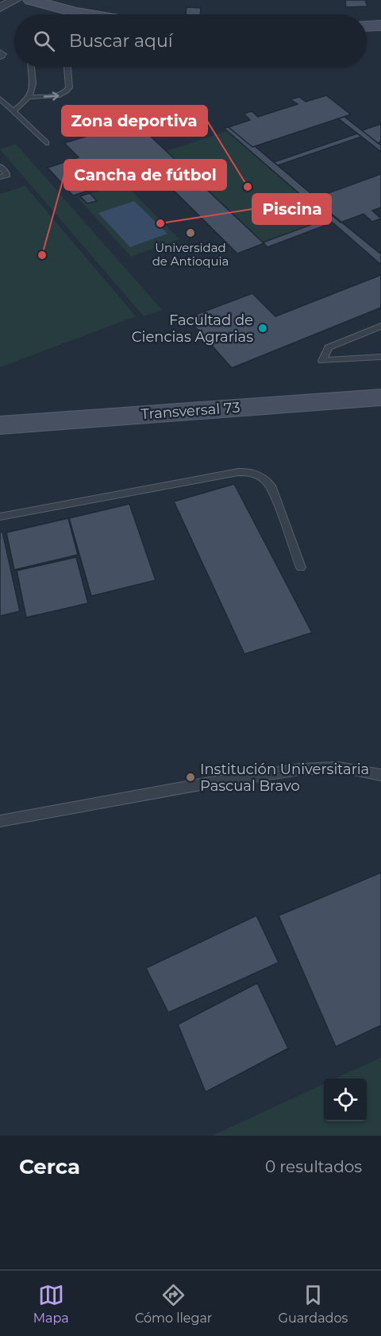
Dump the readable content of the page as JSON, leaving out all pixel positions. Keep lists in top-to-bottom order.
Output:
{
  "streets": {
    "main road": ["Transversal 73"]
  },
  "places": [
    "Zona deportiva",
    "Piscina",
    "Universidad de Antioquia",
    "Cancha de fútbol",
    "Facultad de Ciencias Agrarias",
    "Institución Universitaria Pascual Bravo"
  ],
  "page": {
    "search": "Buscar aquí",
    "heading": ["Cerca", "0 resultados"],
    "nav": ["Mapa", "Cómo llegar", "Guardados"]
  }
}
